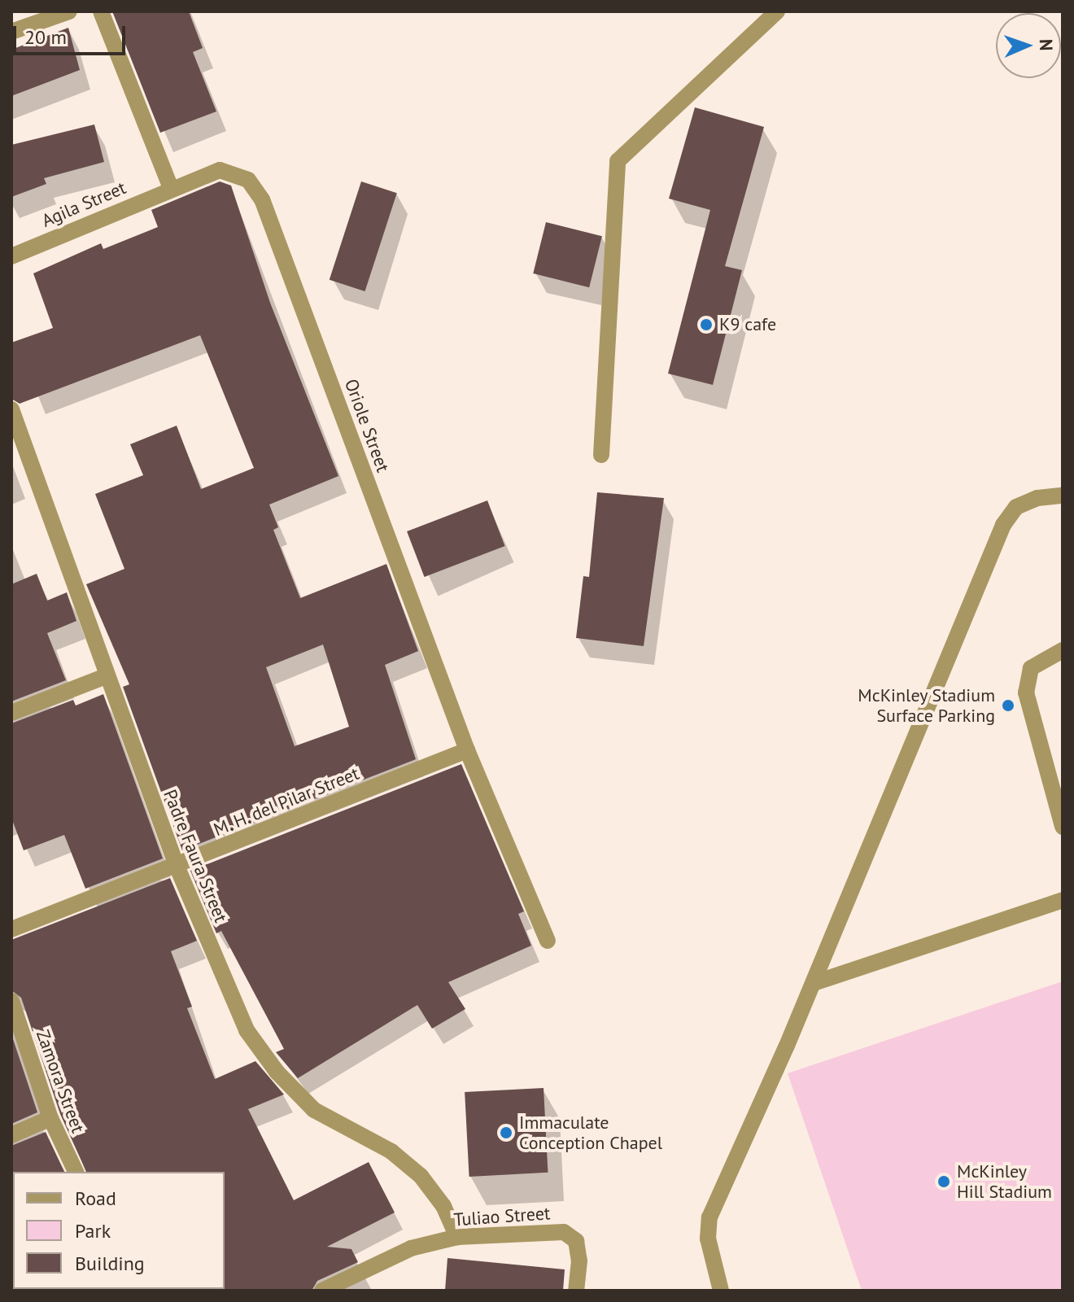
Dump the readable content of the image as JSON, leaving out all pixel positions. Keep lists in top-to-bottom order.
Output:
{
  "streets": {
    "street": [
      "Agila Street",
      "Oriole Street",
      "M. H. del Pilar Street",
      "Padre Faura Street",
      "Zamora Street",
      "Tuliao Street"
    ]
  },
  "crossings": [
    ["Agila Street", "Oriole Street"],
    ["Oriole Street", "M. H. del Pilar Street"],
    ["M. H. del Pilar Street", "Padre Faura Street"],
    ["Padre Faura Street", "Tuliao Street"]
  ],
  "places": [
    "K9 cafe",
    "McKinley Stadium Surface Parking",
    "Immaculate Conception Chapel",
    "McKinley Hill Stadium"
  ],
  "legend": ["Road", "Park", "Building"],
  "scale_bar": "20 m",
  "north": "right"
}
